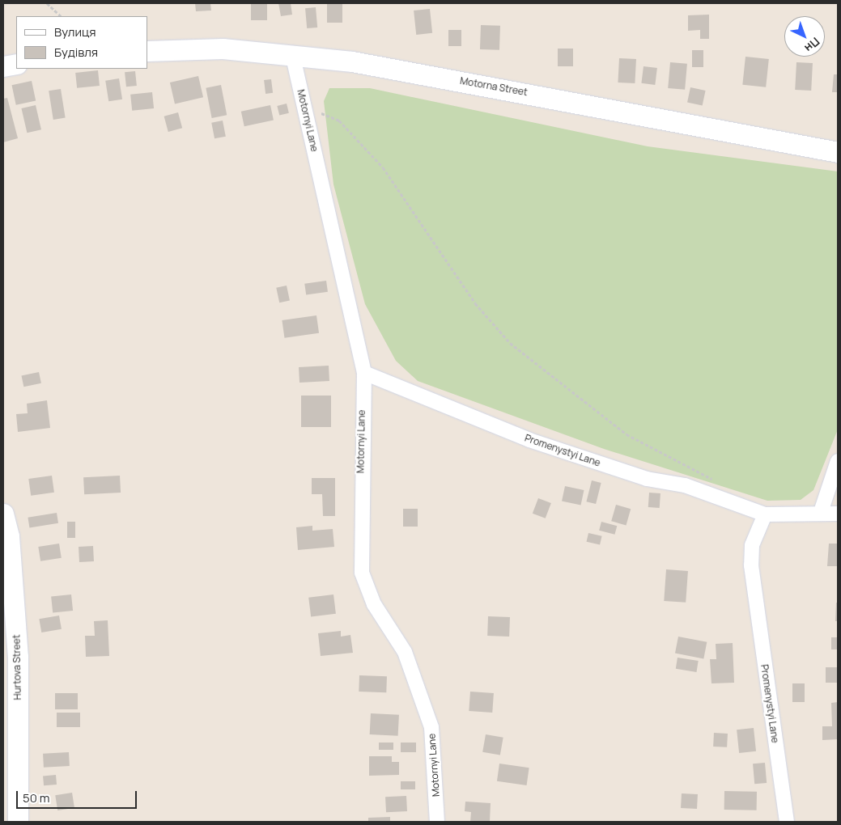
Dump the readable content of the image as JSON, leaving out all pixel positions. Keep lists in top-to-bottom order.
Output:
{
  "streets": {
    "street": [
      "Motorna Street",
      "Motornyi Lane",
      "Promenystyi Lane",
      "Hurtova Street"
    ]
  },
  "crossings": [
    ["Motorna Street", "Motornyi Lane"],
    ["Motornyi Lane", "Promenystyi Lane"]
  ],
  "legend": ["Вулиця", "Будівля"],
  "scale_bar": "50 m",
  "north": "bottom right"
}
